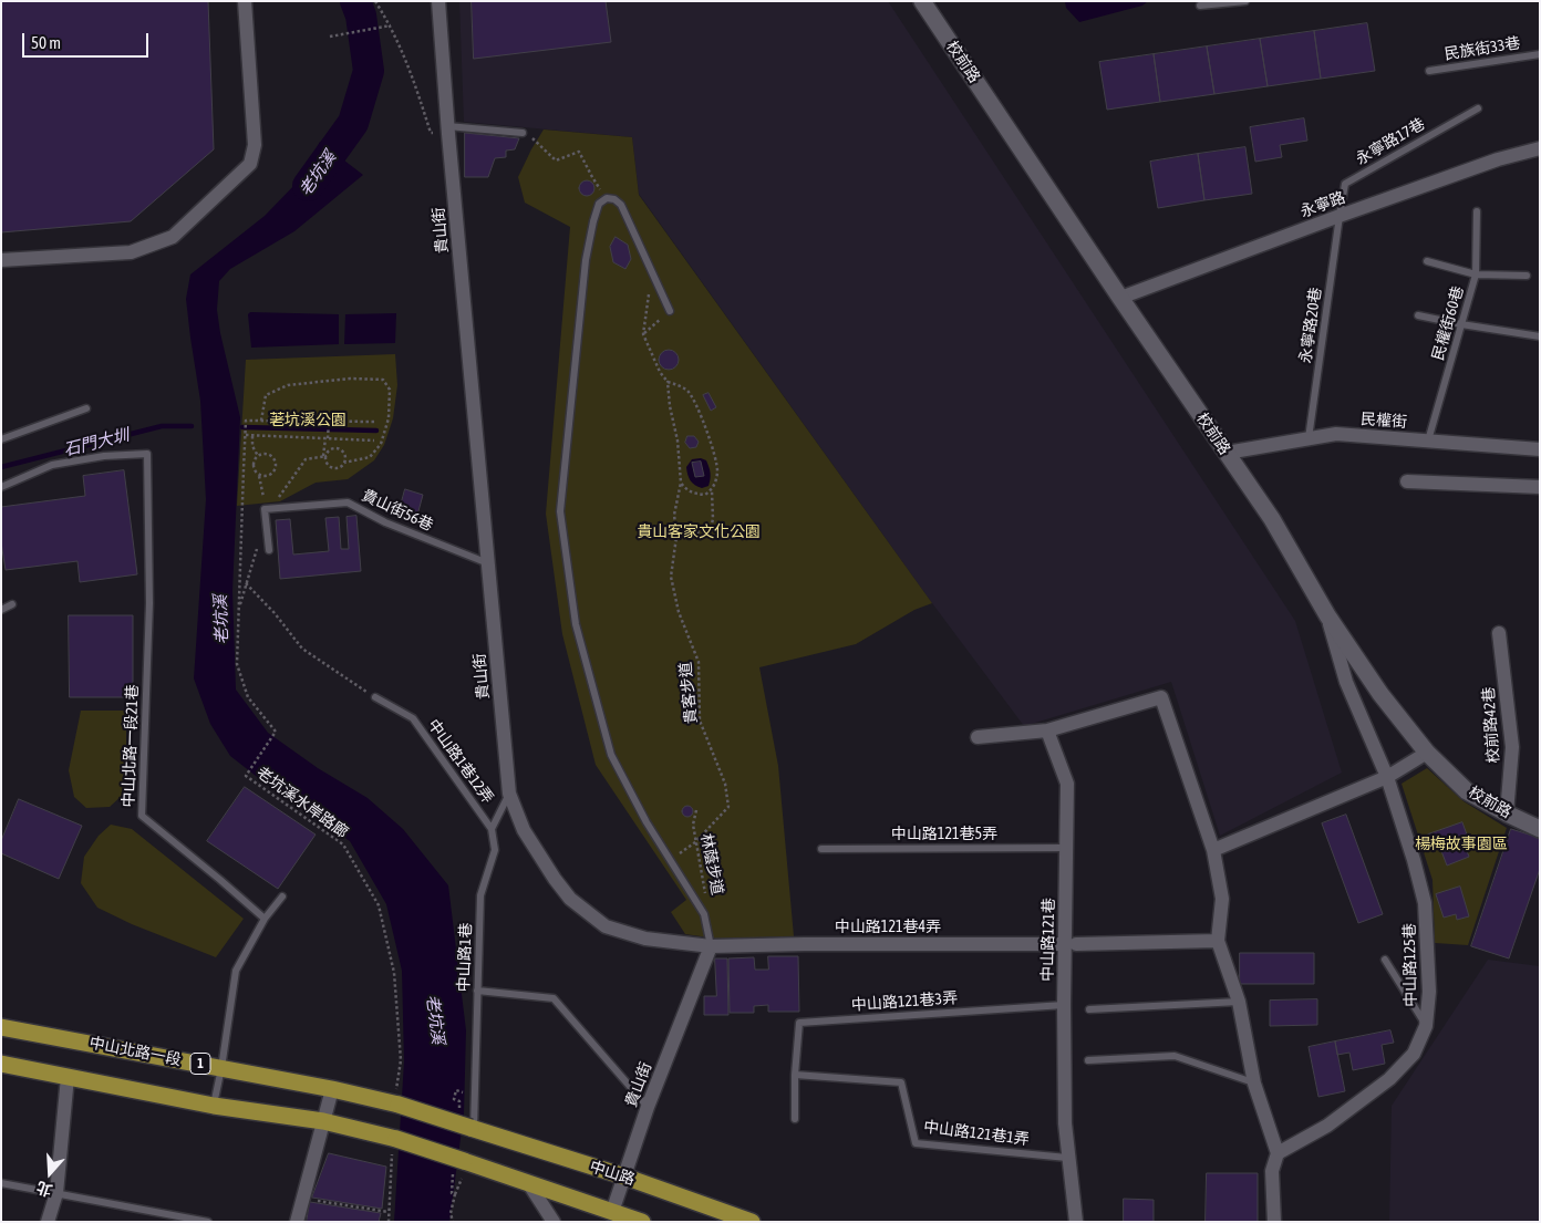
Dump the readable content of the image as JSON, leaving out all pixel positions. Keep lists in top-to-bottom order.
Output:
{
  "streets": {
    "main road": ["中山北路一段", "1", "中山路"],
    "street": [
      "校前路",
      "永寧路",
      "貴山街",
      "民權街",
      "校前路42巷",
      "中山路121巷4弄",
      "中山路121巷",
      "中山路125巷"
    ],
    "lane": [
      "民族街33巷",
      "永寧路17巷",
      "民權街60巷",
      "永寧路20巷",
      "貴山街56巷",
      "中山北路一段21巷",
      "中山路1巷12弄",
      "中山路121巷5弄",
      "中山路1巷",
      "中山路121巷3弄",
      "中山路121巷1弄"
    ],
    "path": ["貴客步道", "老坑溪水岸路廊", "林蔭步道"]
  },
  "crossings": [
    ["校前路", "永寧路"],
    ["校前路", "民權街"],
    ["校前路", "校前路42巷"],
    ["校前路", "中山路125巷"],
    ["永寧路17巷", "永寧路"],
    ["永寧路17巷", "永寧路20巷"],
    ["永寧路", "永寧路20巷"],
    ["貴山街", "貴山街56巷"],
    ["貴山街", "中山路121巷4弄"],
    ["貴山街", "中山路1巷"],
    ["貴山街", "中山路"],
    ["民權街60巷", "民權街"],
    ["永寧路20巷", "民權街"],
    ["貴客步道", "林蔭步道"],
    ["中山路1巷12弄", "中山路1巷"],
    ["老坑溪水岸路廊", "中山北路一段"],
    ["老坑溪水岸路廊", "1"],
    ["中山路121巷5弄", "中山路121巷"],
    ["中山路121巷4弄", "中山路121巷"],
    ["中山路121巷", "中山路121巷3弄"],
    ["中山路121巷", "中山路121巷1弄"],
    ["中山路1巷", "1"],
    ["中山路1巷", "中山路"],
    ["中山路121巷3弄", "中山路121巷1弄"],
    ["中山北路一段", "1"],
    ["1", "中山路"]
  ],
  "water": ["老坑溪", "石門大圳"],
  "parks": ["荖坑溪公園", "貴山客家文化公園", "楊梅故事園區"],
  "scale_bar": "50 m",
  "north": "bottom"
}
